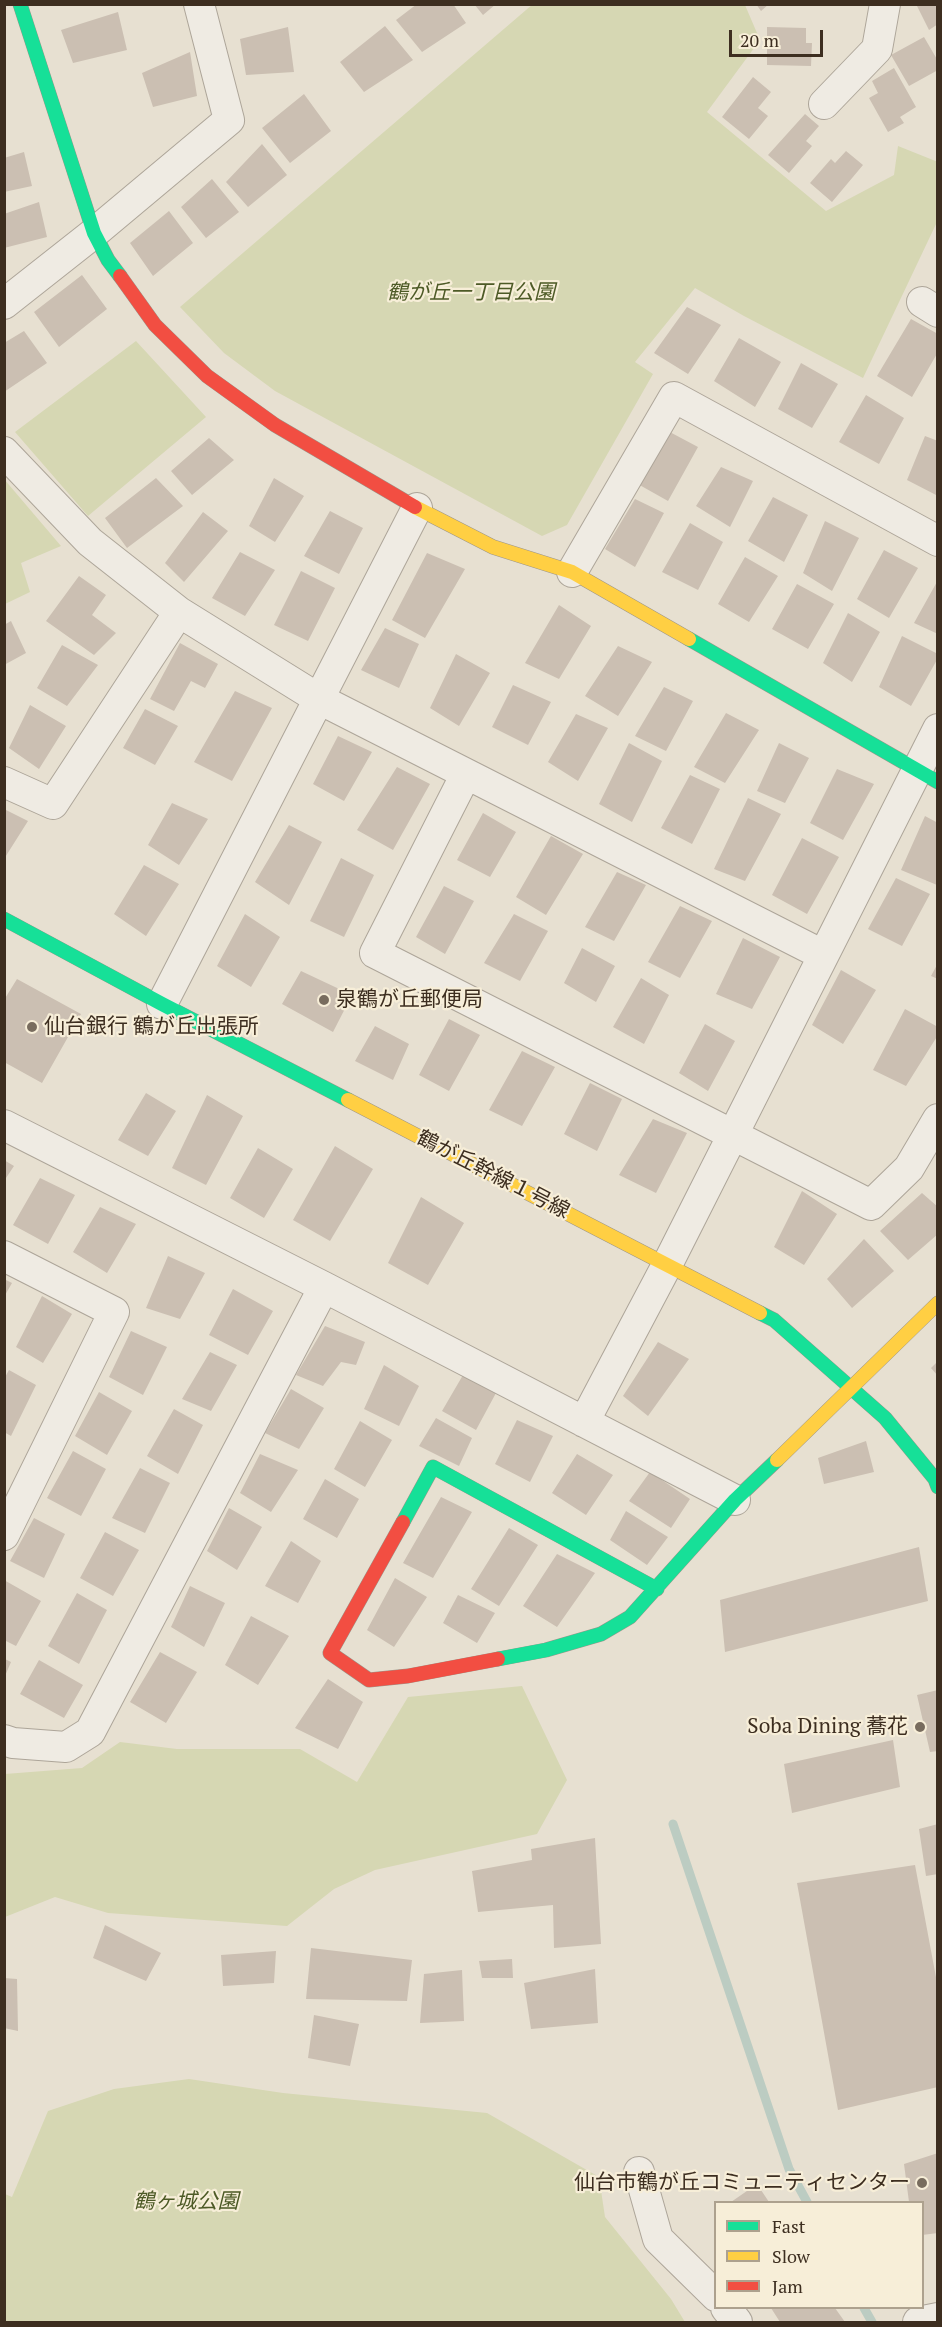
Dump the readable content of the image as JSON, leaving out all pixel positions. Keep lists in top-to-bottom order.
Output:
{
  "streets": {
    "street": ["鶴が丘幹線１号線"]
  },
  "parks": ["鶴が丘一丁目公園", "鶴ヶ城公園"],
  "places": [
    "泉鶴が丘郵便局",
    "仙台銀行 鶴が丘出張所",
    "Soba Dining 蕎花",
    "仙台市鶴が丘コミュニティセンター"
  ],
  "legend": ["Fast", "Slow", "Jam"],
  "scale_bar": "20 m"
}
